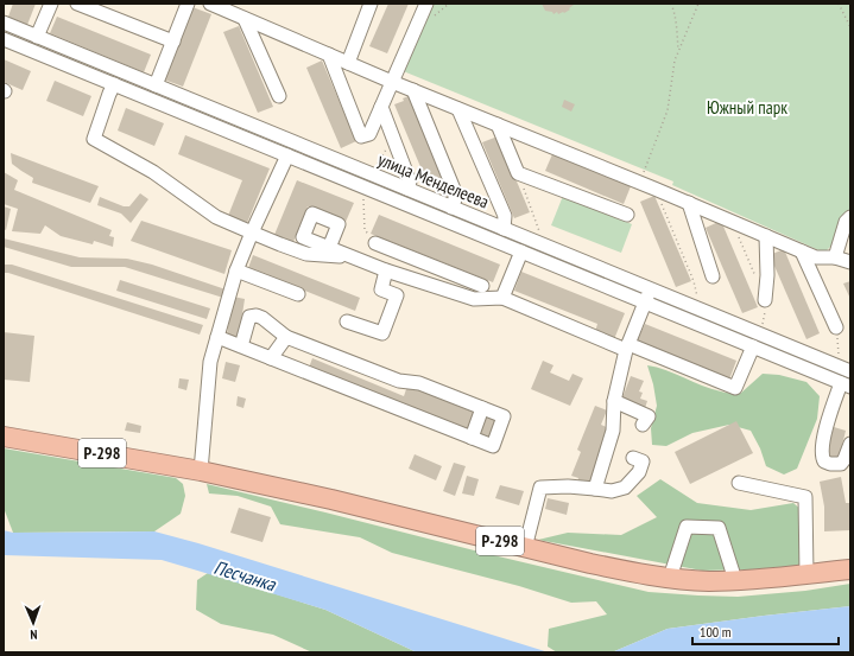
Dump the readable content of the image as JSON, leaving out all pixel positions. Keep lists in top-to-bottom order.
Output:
{
  "streets": {
    "highway": ["Р-298"],
    "street": ["улица Менделеева"]
  },
  "water": ["Песчанка"],
  "parks": ["Южный парк"],
  "scale_bar": "100 m",
  "north": "bottom"
}
